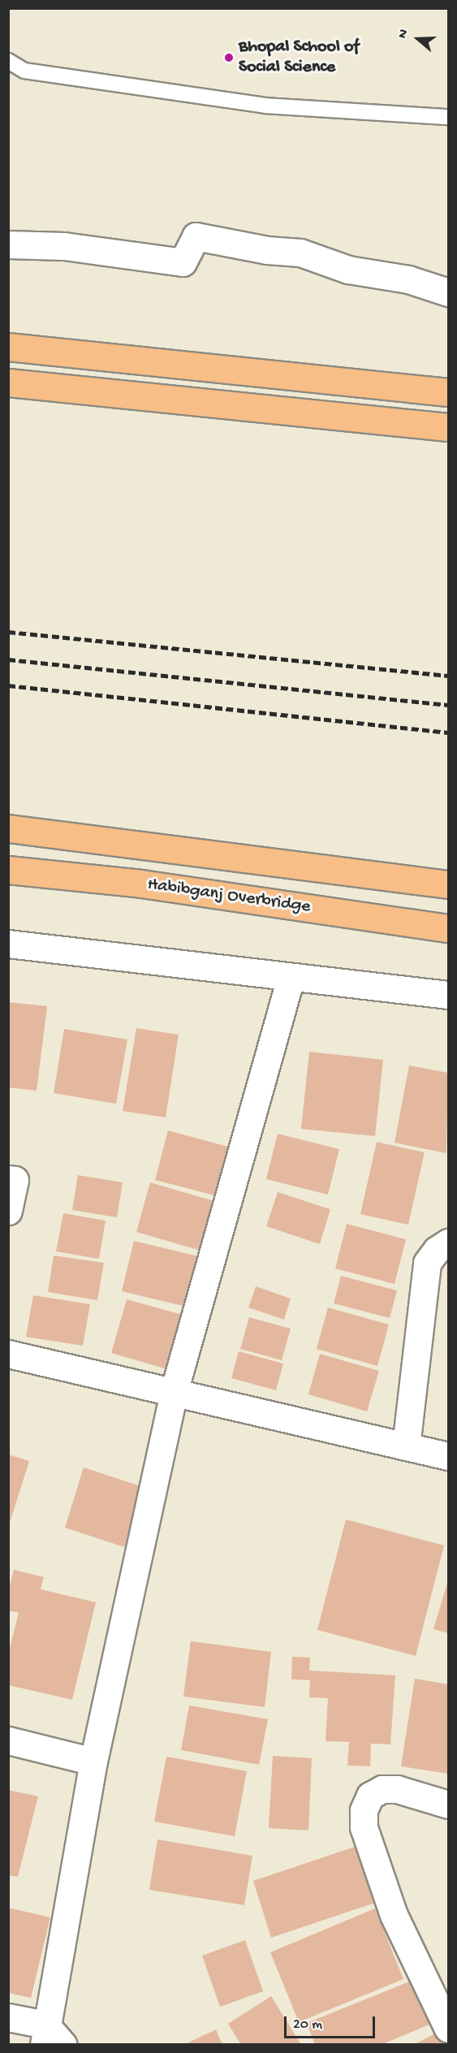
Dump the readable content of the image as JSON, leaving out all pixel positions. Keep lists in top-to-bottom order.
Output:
{
  "streets": {
    "main road": ["Habibganj Overbridge"]
  },
  "places": ["Bhopal School of Social Science"],
  "scale_bar": "20 m",
  "north": "left"
}
